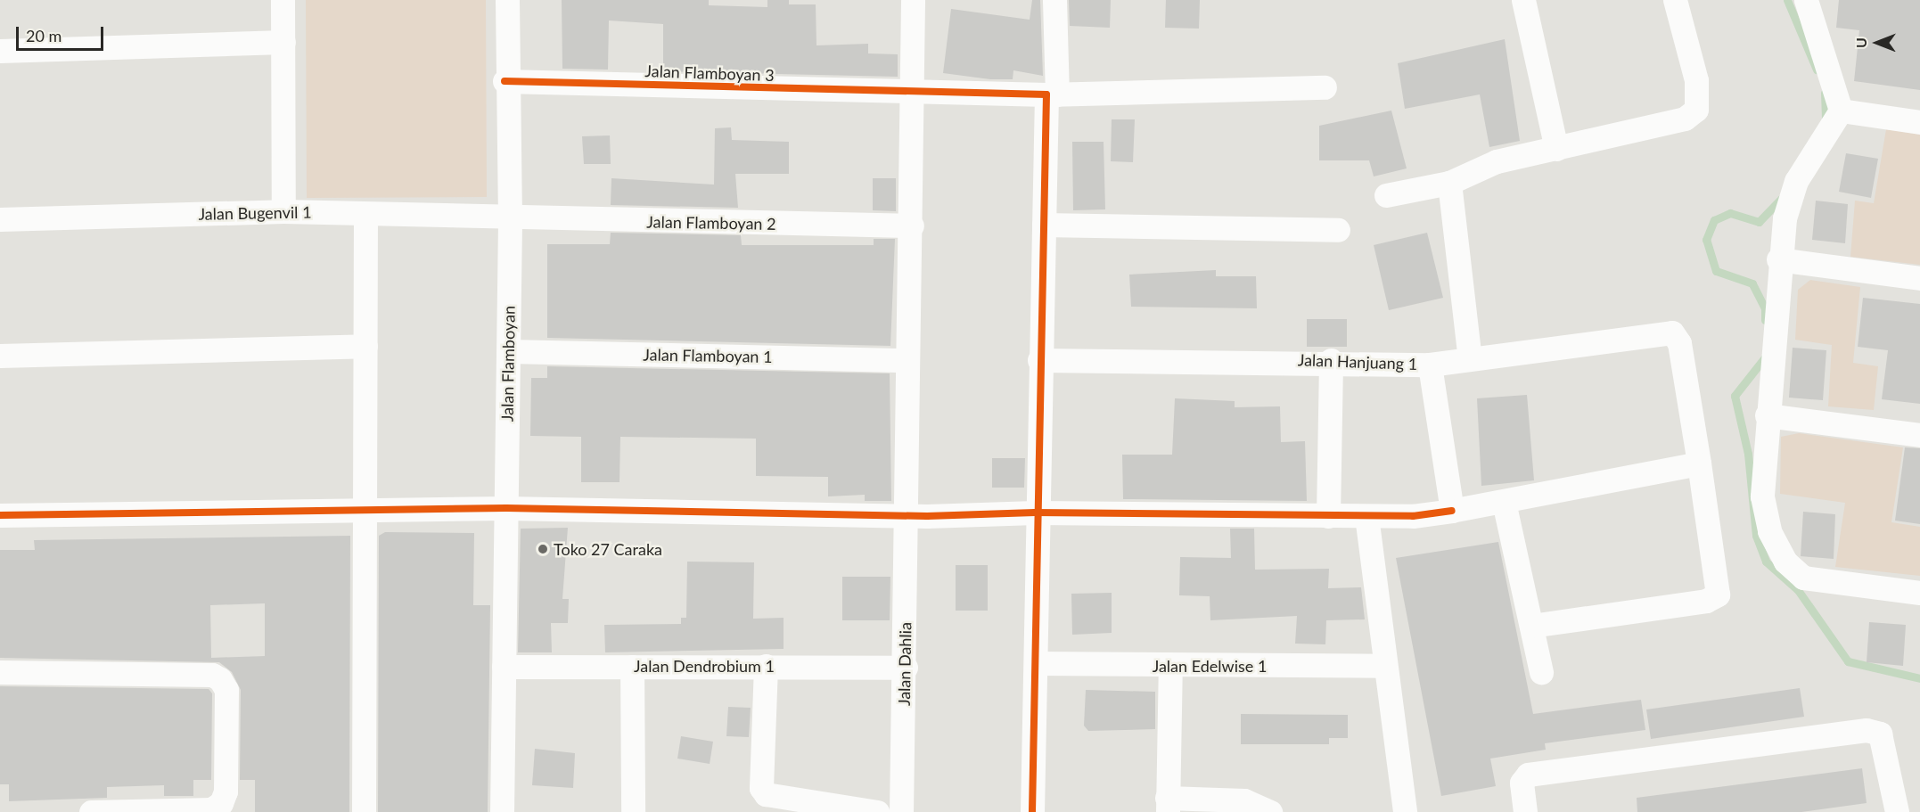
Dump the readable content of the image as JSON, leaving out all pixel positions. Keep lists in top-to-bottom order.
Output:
{
  "streets": {
    "street": [
      "Jalan Flamboyan 3",
      "Jalan Bugenvil 1",
      "Jalan Flamboyan 2",
      "Jalan Flamboyan 1",
      "Jalan Hanjuang 1",
      "Jalan Flamboyan",
      "Jalan Dahlia",
      "Jalan Dendrobium 1",
      "Jalan Edelwise 1"
    ]
  },
  "crossings": [
    ["Jalan Flamboyan 3", "Jalan Flamboyan"],
    ["Jalan Flamboyan 3", "Jalan Dahlia"],
    ["Jalan Bugenvil 1", "Jalan Flamboyan 2"],
    ["Jalan Bugenvil 1", "Jalan Flamboyan"],
    ["Jalan Flamboyan 2", "Jalan Flamboyan"],
    ["Jalan Flamboyan 2", "Jalan Dahlia"],
    ["Jalan Flamboyan 1", "Jalan Flamboyan"],
    ["Jalan Flamboyan 1", "Jalan Dahlia"],
    ["Jalan Flamboyan", "Jalan Dendrobium 1"],
    ["Jalan Dahlia", "Jalan Dendrobium 1"]
  ],
  "places": ["Toko 27 Caraka"],
  "scale_bar": "20 m",
  "north": "left"
}
